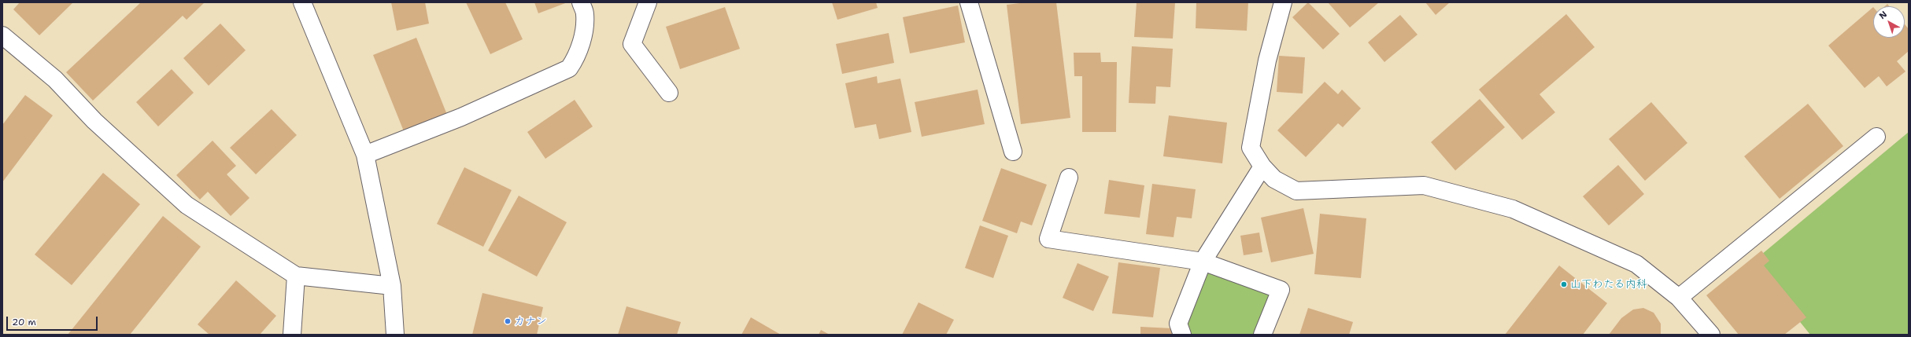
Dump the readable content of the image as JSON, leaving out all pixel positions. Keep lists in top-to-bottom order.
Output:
{
  "places": ["山下わたる内科", "カナン"],
  "scale_bar": "20 m",
  "north": "top left"
}
